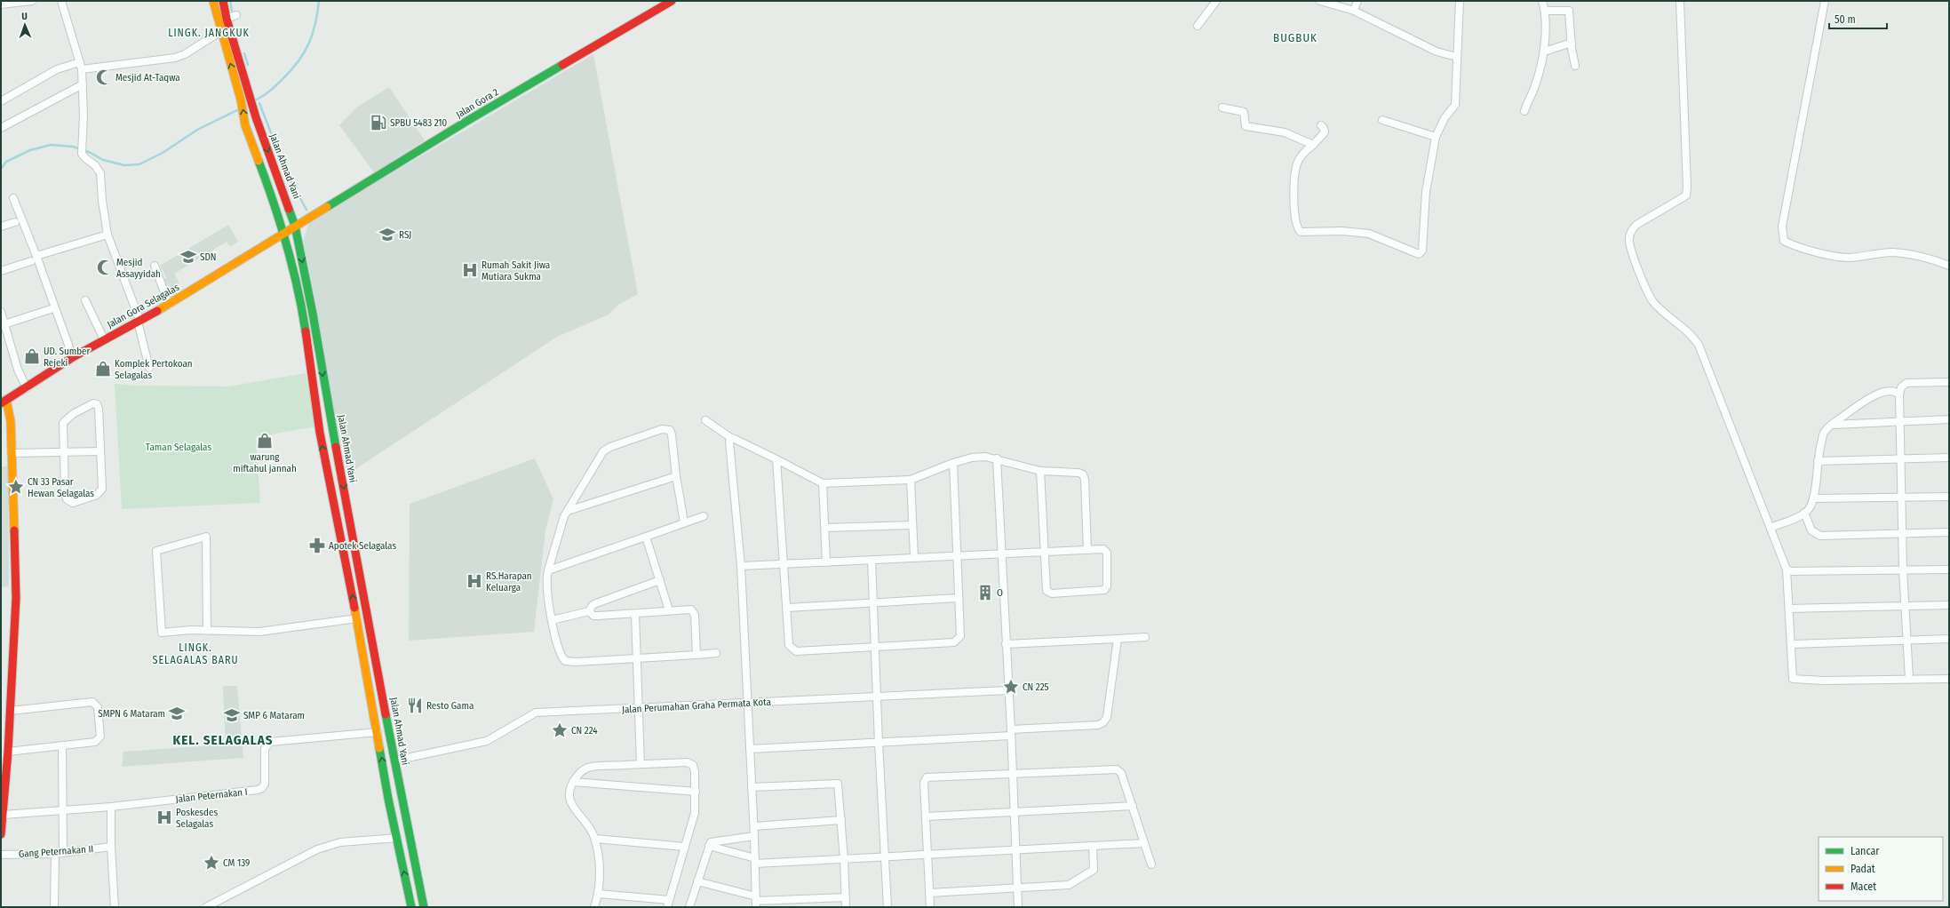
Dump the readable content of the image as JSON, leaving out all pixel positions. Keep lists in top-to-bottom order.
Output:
{
  "streets": {
    "main road": ["Jalan Gora 2", "Jalan Ahmad Yani", "Jalan Gora Selagalas"],
    "street": ["Jalan Perumahan Graha Permata Kota", "Jalan Peternakan I", "Gang Peternakan II"]
  },
  "crossings": [
    ["Jalan Gora 2", "Jalan Ahmad Yani"],
    ["Jalan Gora 2", "Jalan Gora Selagalas"],
    ["Jalan Ahmad Yani", "Jalan Gora Selagalas"],
    ["Jalan Ahmad Yani", "Jalan Perumahan Graha Permata Kota"]
  ],
  "districts": [
    "LINGK. JANGKUK",
    "BUGBUK",
    "LINGK. SELAGALAS BARU",
    "KEL. SELAGALAS"
  ],
  "parks": ["Taman Selagalas"],
  "places": {
    "mosque": ["Mesjid At-Taqwa", "Mesjid Assayyidah"],
    "fuel station": ["SPBU 5483 210"],
    "school or university": [
      "RSJ",
      "SDN",
      "SMPN 6 Mataram",
      "SMP 6 Mataram"
    ],
    "hospital": ["Rumah Sakit Jiwa Mutiara Sukma", "RS.Harapan Keluarga", "Poskesdes Selagalas"],
    "shop": ["UD. Sumber Rejeki", "Komplek Pertokoan Selagalas", "warung miftahul jannah"],
    "place": [
      "CN 33 Pasar Hewan Selagalas",
      "CN 225",
      "CN 224",
      "CM 139"
    ],
    "pharmacy": ["Apotek Selagalas"],
    "building": ["O"],
    "restaurant": ["Resto Gama"]
  },
  "legend": ["Lancar", "Padat", "Macet"],
  "scale_bar": "50 m",
  "north": "top"
}
